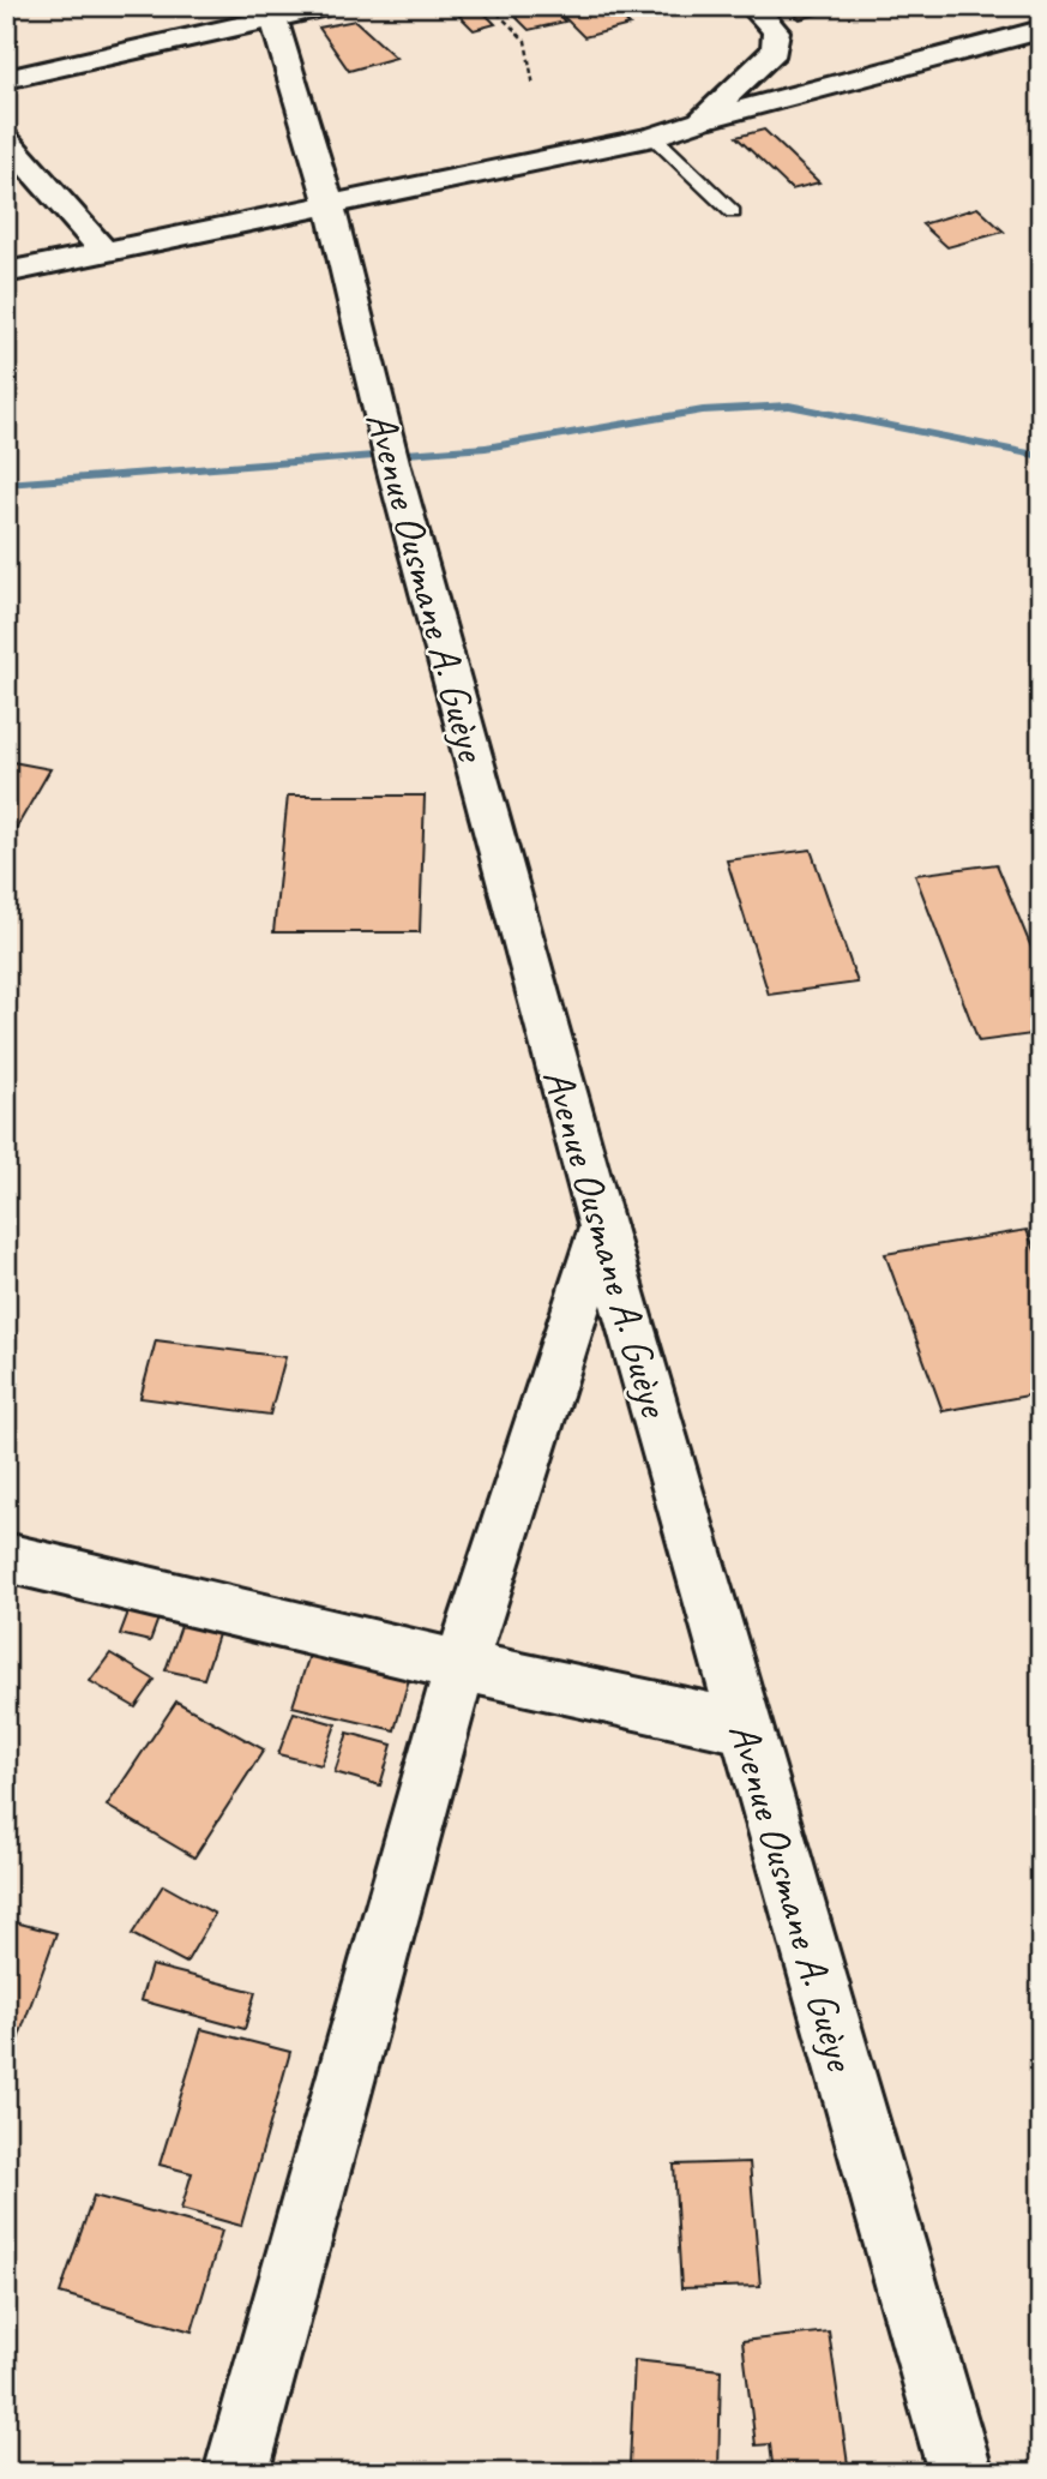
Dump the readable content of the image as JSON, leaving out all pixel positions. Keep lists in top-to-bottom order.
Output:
{
  "streets": {
    "street": ["Avenue Ousmane A. Guèye"]
  }
}
